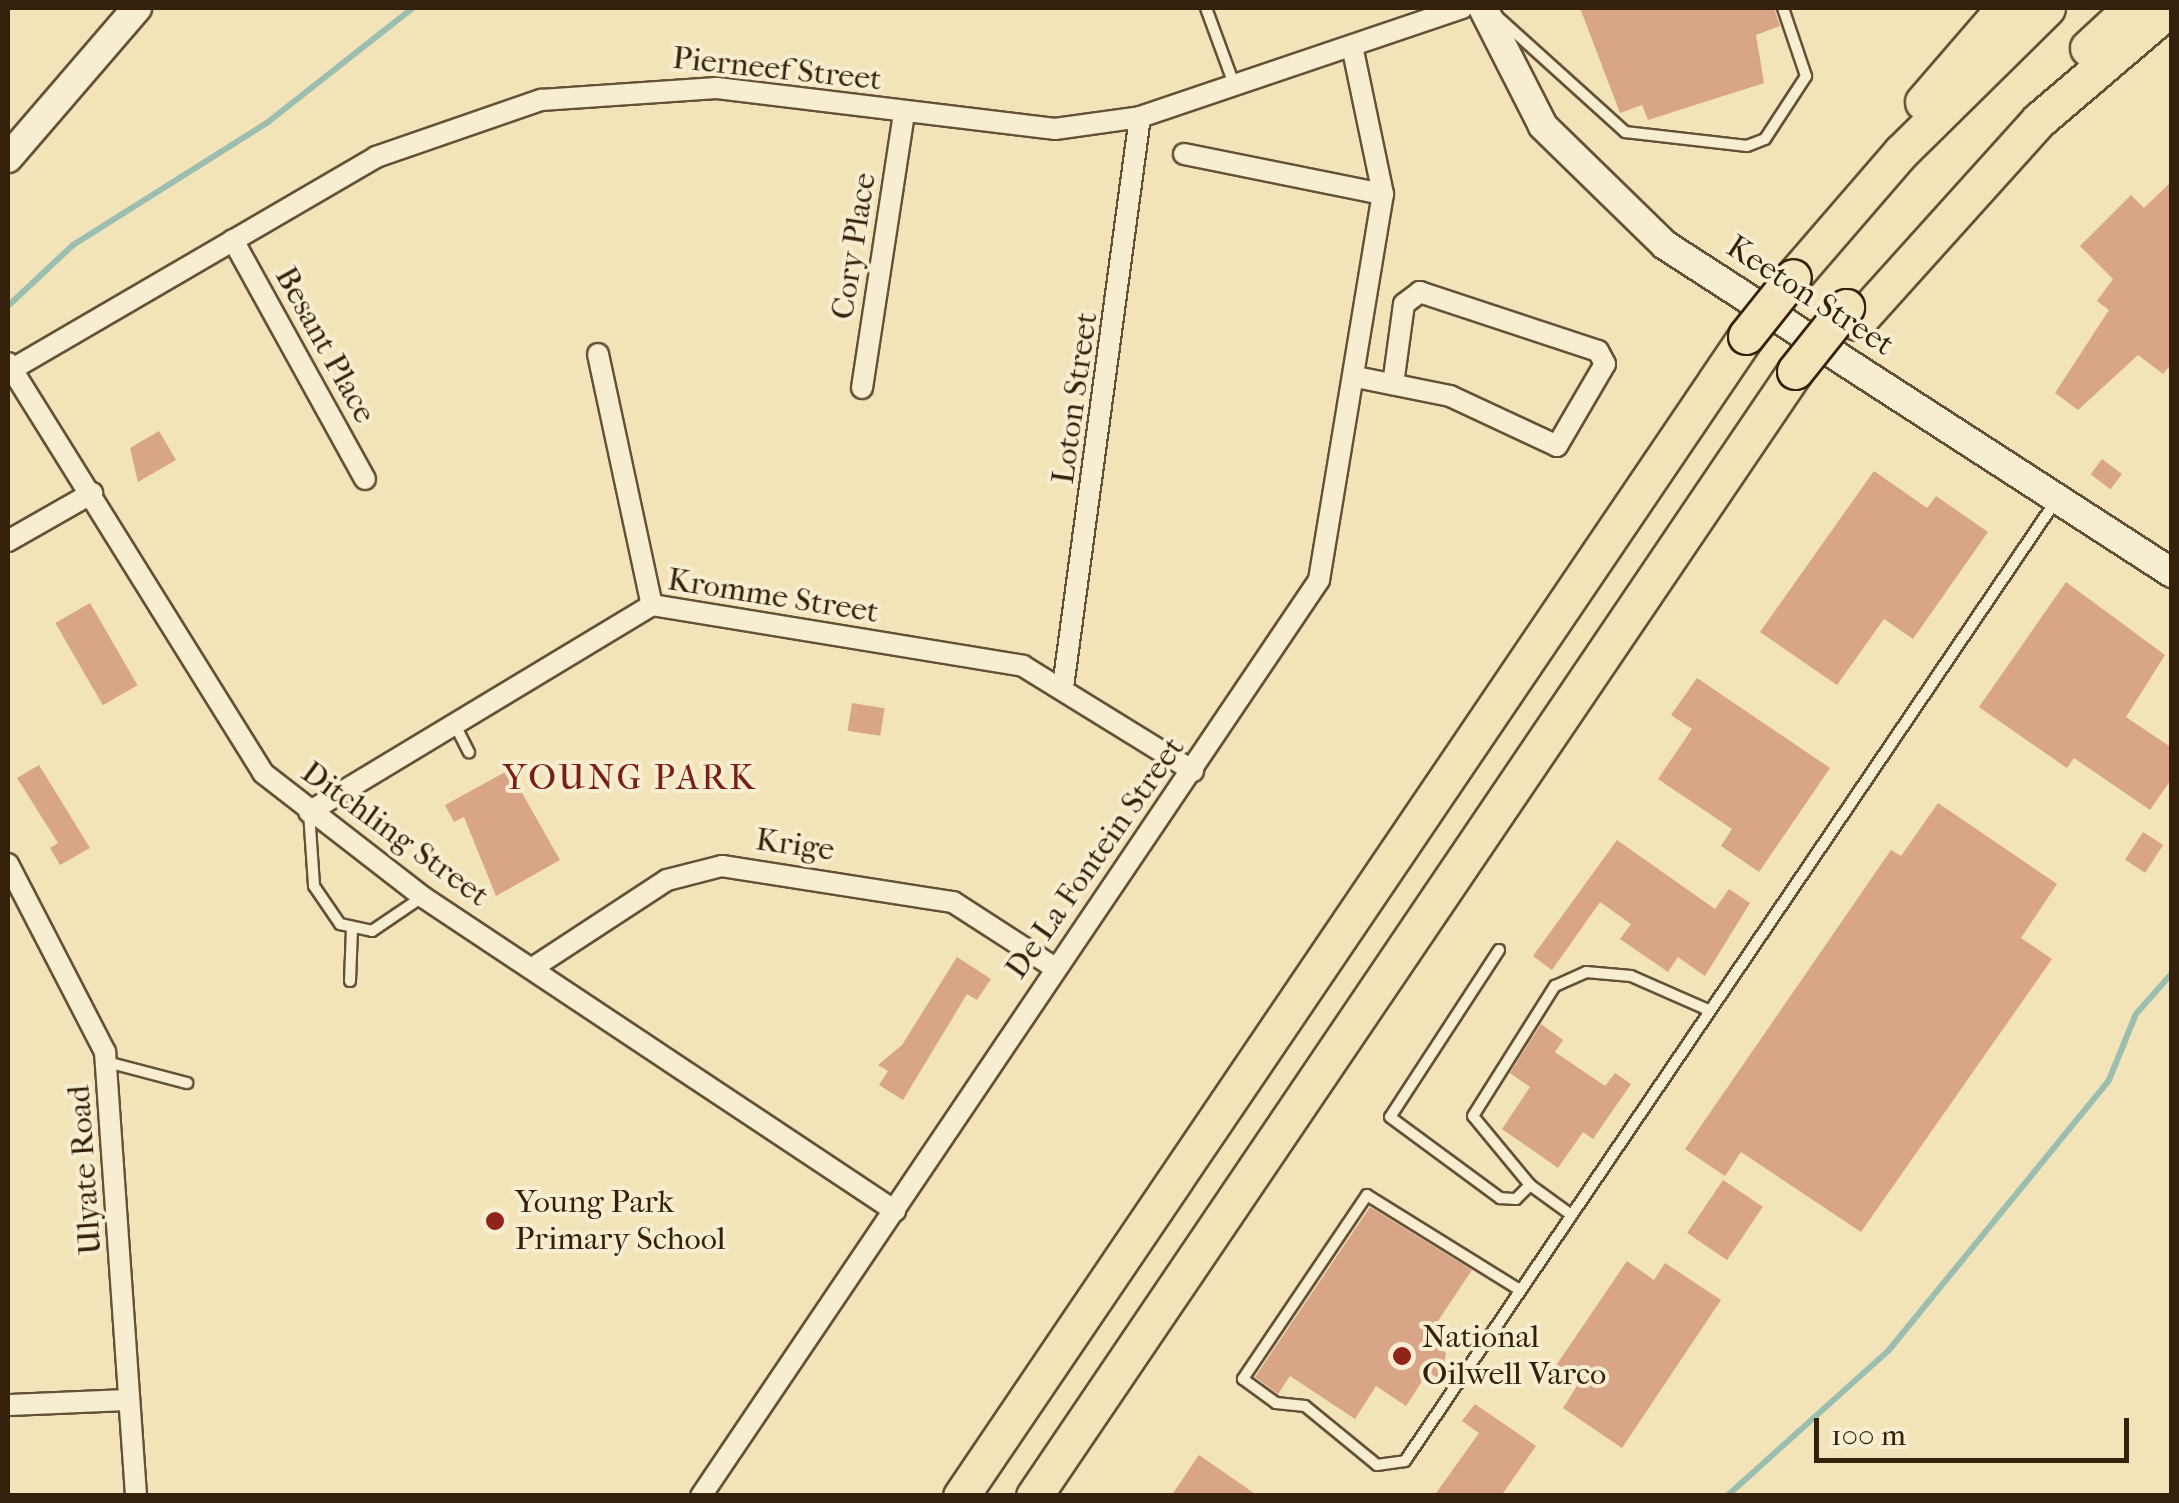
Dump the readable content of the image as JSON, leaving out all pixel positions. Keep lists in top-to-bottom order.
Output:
{
  "streets": {
    "street": [
      "Pierneef Street",
      "Cory Place",
      "Keeton Street",
      "Besant Place",
      "Loton Street",
      "Kromme Street",
      "Ditchling Street",
      "Krige",
      "De La Fontein Street",
      "Ulyate Road"
    ]
  },
  "crossings": [
    ["Pierneef Street", "Cory Place"],
    ["Pierneef Street", "Besant Place"],
    ["Pierneef Street", "Loton Street"],
    ["Pierneef Street", "Ditchling Street"],
    ["Pierneef Street", "De La Fontein Street"],
    ["Loton Street", "Kromme Street"],
    ["Kromme Street", "Ditchling Street"],
    ["Kromme Street", "De La Fontein Street"],
    ["Ditchling Street", "Krige"],
    ["Ditchling Street", "De La Fontein Street"],
    ["Krige", "De La Fontein Street"]
  ],
  "districts": ["YOUNG PARK"],
  "places": ["Young Park Primary School", "National Oilwell Varco"],
  "scale_bar": "100 m"
}
